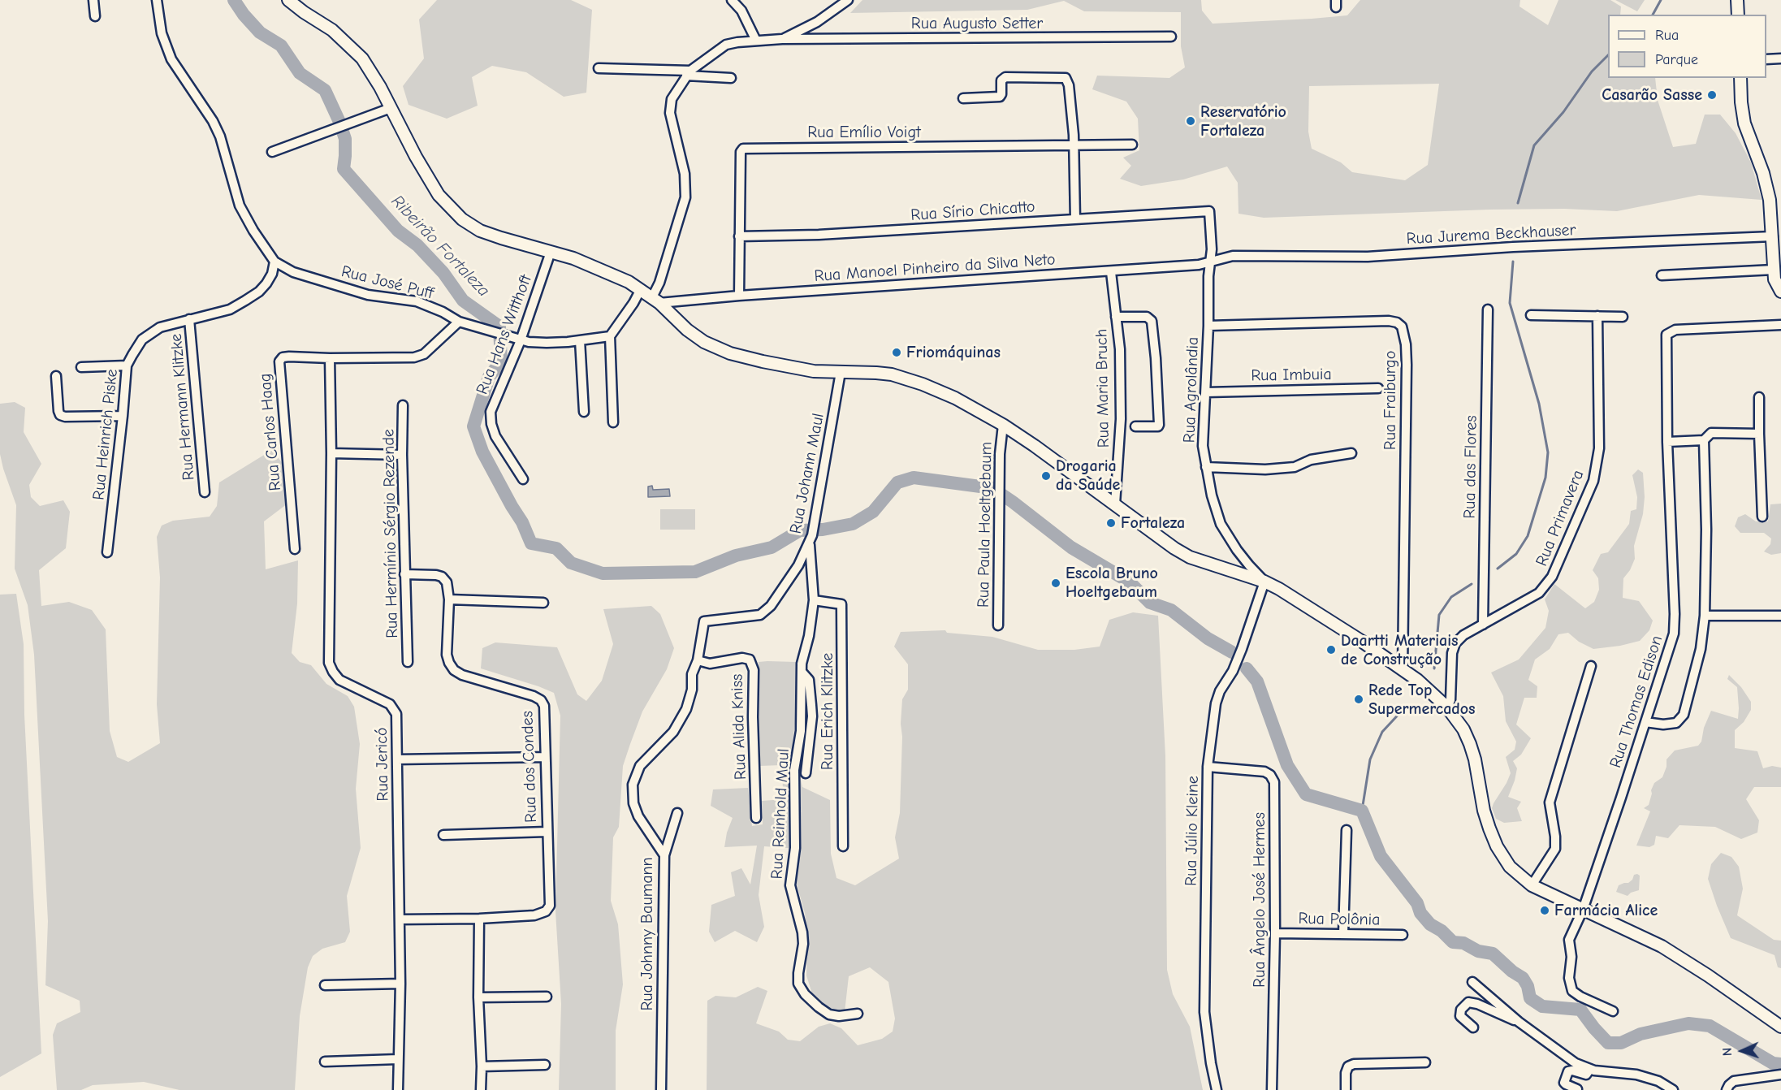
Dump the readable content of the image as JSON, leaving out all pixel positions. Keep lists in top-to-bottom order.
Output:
{
  "streets": {
    "street": [
      "Rua Augusto Setter",
      "Rua Emílio Voigt",
      "Rua Sírio Chicatto",
      "Rua Jurema Beckhauser",
      "Rua Manoel Pinheiro da Silva Neto",
      "Rua José Puff",
      "Rua Hans Witthoft",
      "Rua Imbuia",
      "Rua Maria Bruch",
      "Rua Agrolândia",
      "Rua Fraiburgo",
      "Rua Hermann Klitzke",
      "Rua Carlos Haag",
      "Rua Heinrich Piske",
      "Rua das Flores",
      "Rua Johann Maul",
      "Rua Primavera",
      "Rua Paula Hoeltgebaum",
      "Rua Hermínio Sérgio Rezende",
      "Rua Thomas Edison",
      "Rua Erich Klitzke",
      "Rua Alida Kniss",
      "Rua Jericó",
      "Rua dos Condes",
      "Rua Reinhold Maul",
      "Rua Júlio Kleine",
      "Rua Ângelo José Hermes",
      "Rua Polônia",
      "Rua Johnny Baumann"
    ]
  },
  "crossings": [
    ["Rua Emílio Voigt", "Rua Sírio Chicatto"],
    ["Rua Emílio Voigt", "Rua Manoel Pinheiro da Silva Neto"],
    ["Rua Sírio Chicatto", "Rua Agrolândia"],
    ["Rua Jurema Beckhauser", "Rua Manoel Pinheiro da Silva Neto"],
    ["Rua Jurema Beckhauser", "Rua Agrolândia"],
    ["Rua Manoel Pinheiro da Silva Neto", "Rua Maria Bruch"],
    ["Rua Manoel Pinheiro da Silva Neto", "Rua Agrolândia"],
    ["Rua José Puff", "Rua Hans Witthoft"],
    ["Rua José Puff", "Rua Carlos Haag"],
    ["Rua José Puff", "Rua Heinrich Piske"],
    ["Rua Imbuia", "Rua Agrolândia"],
    ["Rua Agrolândia", "Rua Fraiburgo"],
    ["Rua Agrolândia", "Rua Júlio Kleine"],
    ["Rua Hermann Klitzke", "Rua Heinrich Piske"],
    ["Rua Carlos Haag", "Rua Jericó"],
    ["Rua das Flores", "Rua Primavera"],
    ["Rua Johann Maul", "Rua Alida Kniss"],
    ["Rua Johann Maul", "Rua Reinhold Maul"],
    ["Rua Johann Maul", "Rua Johnny Baumann"],
    ["Rua Hermínio Sérgio Rezende", "Rua dos Condes"],
    ["Rua Erich Klitzke", "Rua Reinhold Maul"],
    ["Rua Alida Kniss", "Rua Johnny Baumann"],
    ["Rua Jericó", "Rua dos Condes"],
    ["Rua Júlio Kleine", "Rua Ângelo José Hermes"],
    ["Rua Ângelo José Hermes", "Rua Polônia"]
  ],
  "water": ["Ribeirão Fortaleza"],
  "places": [
    "Casarão Sasse",
    "Reservatório Fortaleza",
    "Friomáquinas",
    "Drogaria da Saúde",
    "Fortaleza",
    "Escola Bruno Hoeltgebaum",
    "Daartti Materiais de Construção",
    "Rede Top Supermercados",
    "Farmácia Alice"
  ],
  "legend": ["Rua", "Parque"],
  "north": "left"
}
